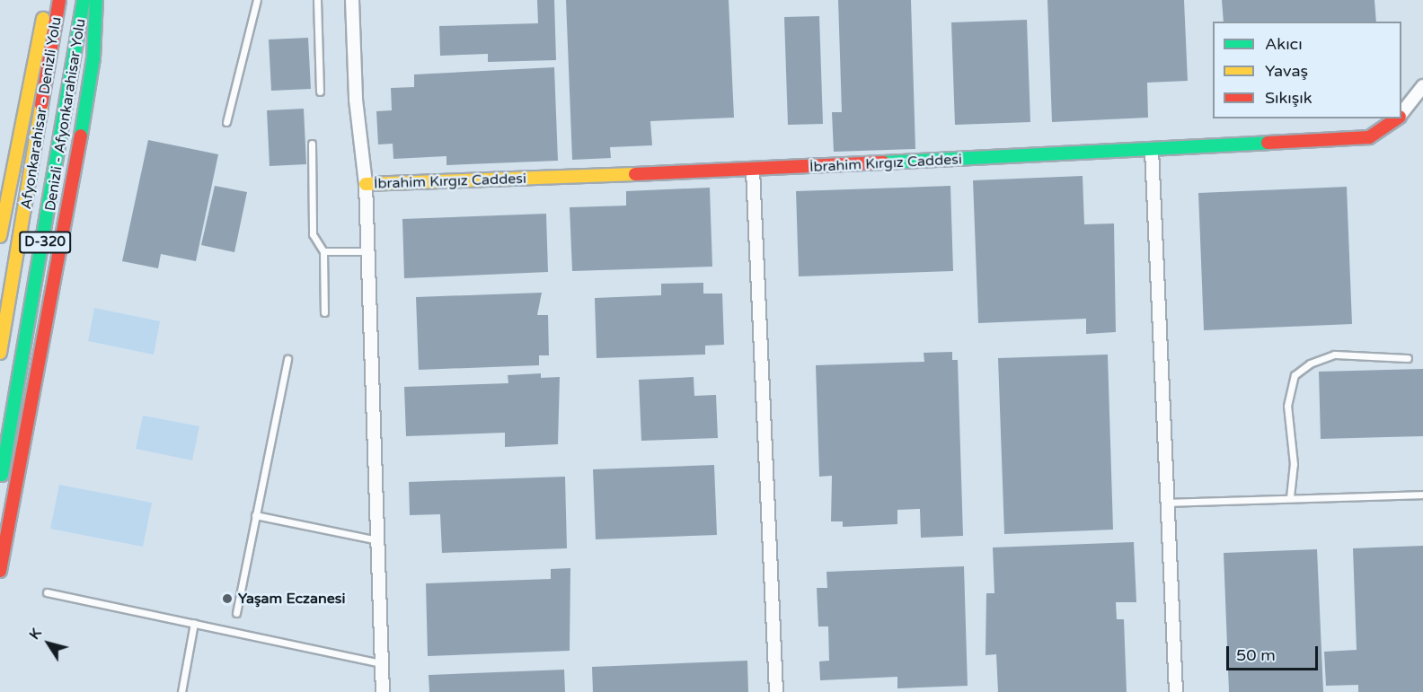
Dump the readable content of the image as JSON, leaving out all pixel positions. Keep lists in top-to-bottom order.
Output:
{
  "streets": {
    "main road": [
      "Afyonkarahisar - Denizli Yolu",
      "Denizli - Afyonkarahisar Yolu",
      "İbrahim Kırgız Caddesi",
      "D-320"
    ]
  },
  "places": ["Yaşam Eczanesi"],
  "legend": ["Akıcı", "Yavaş", "Sıkışık"],
  "scale_bar": "50 m",
  "north": "top left"
}
